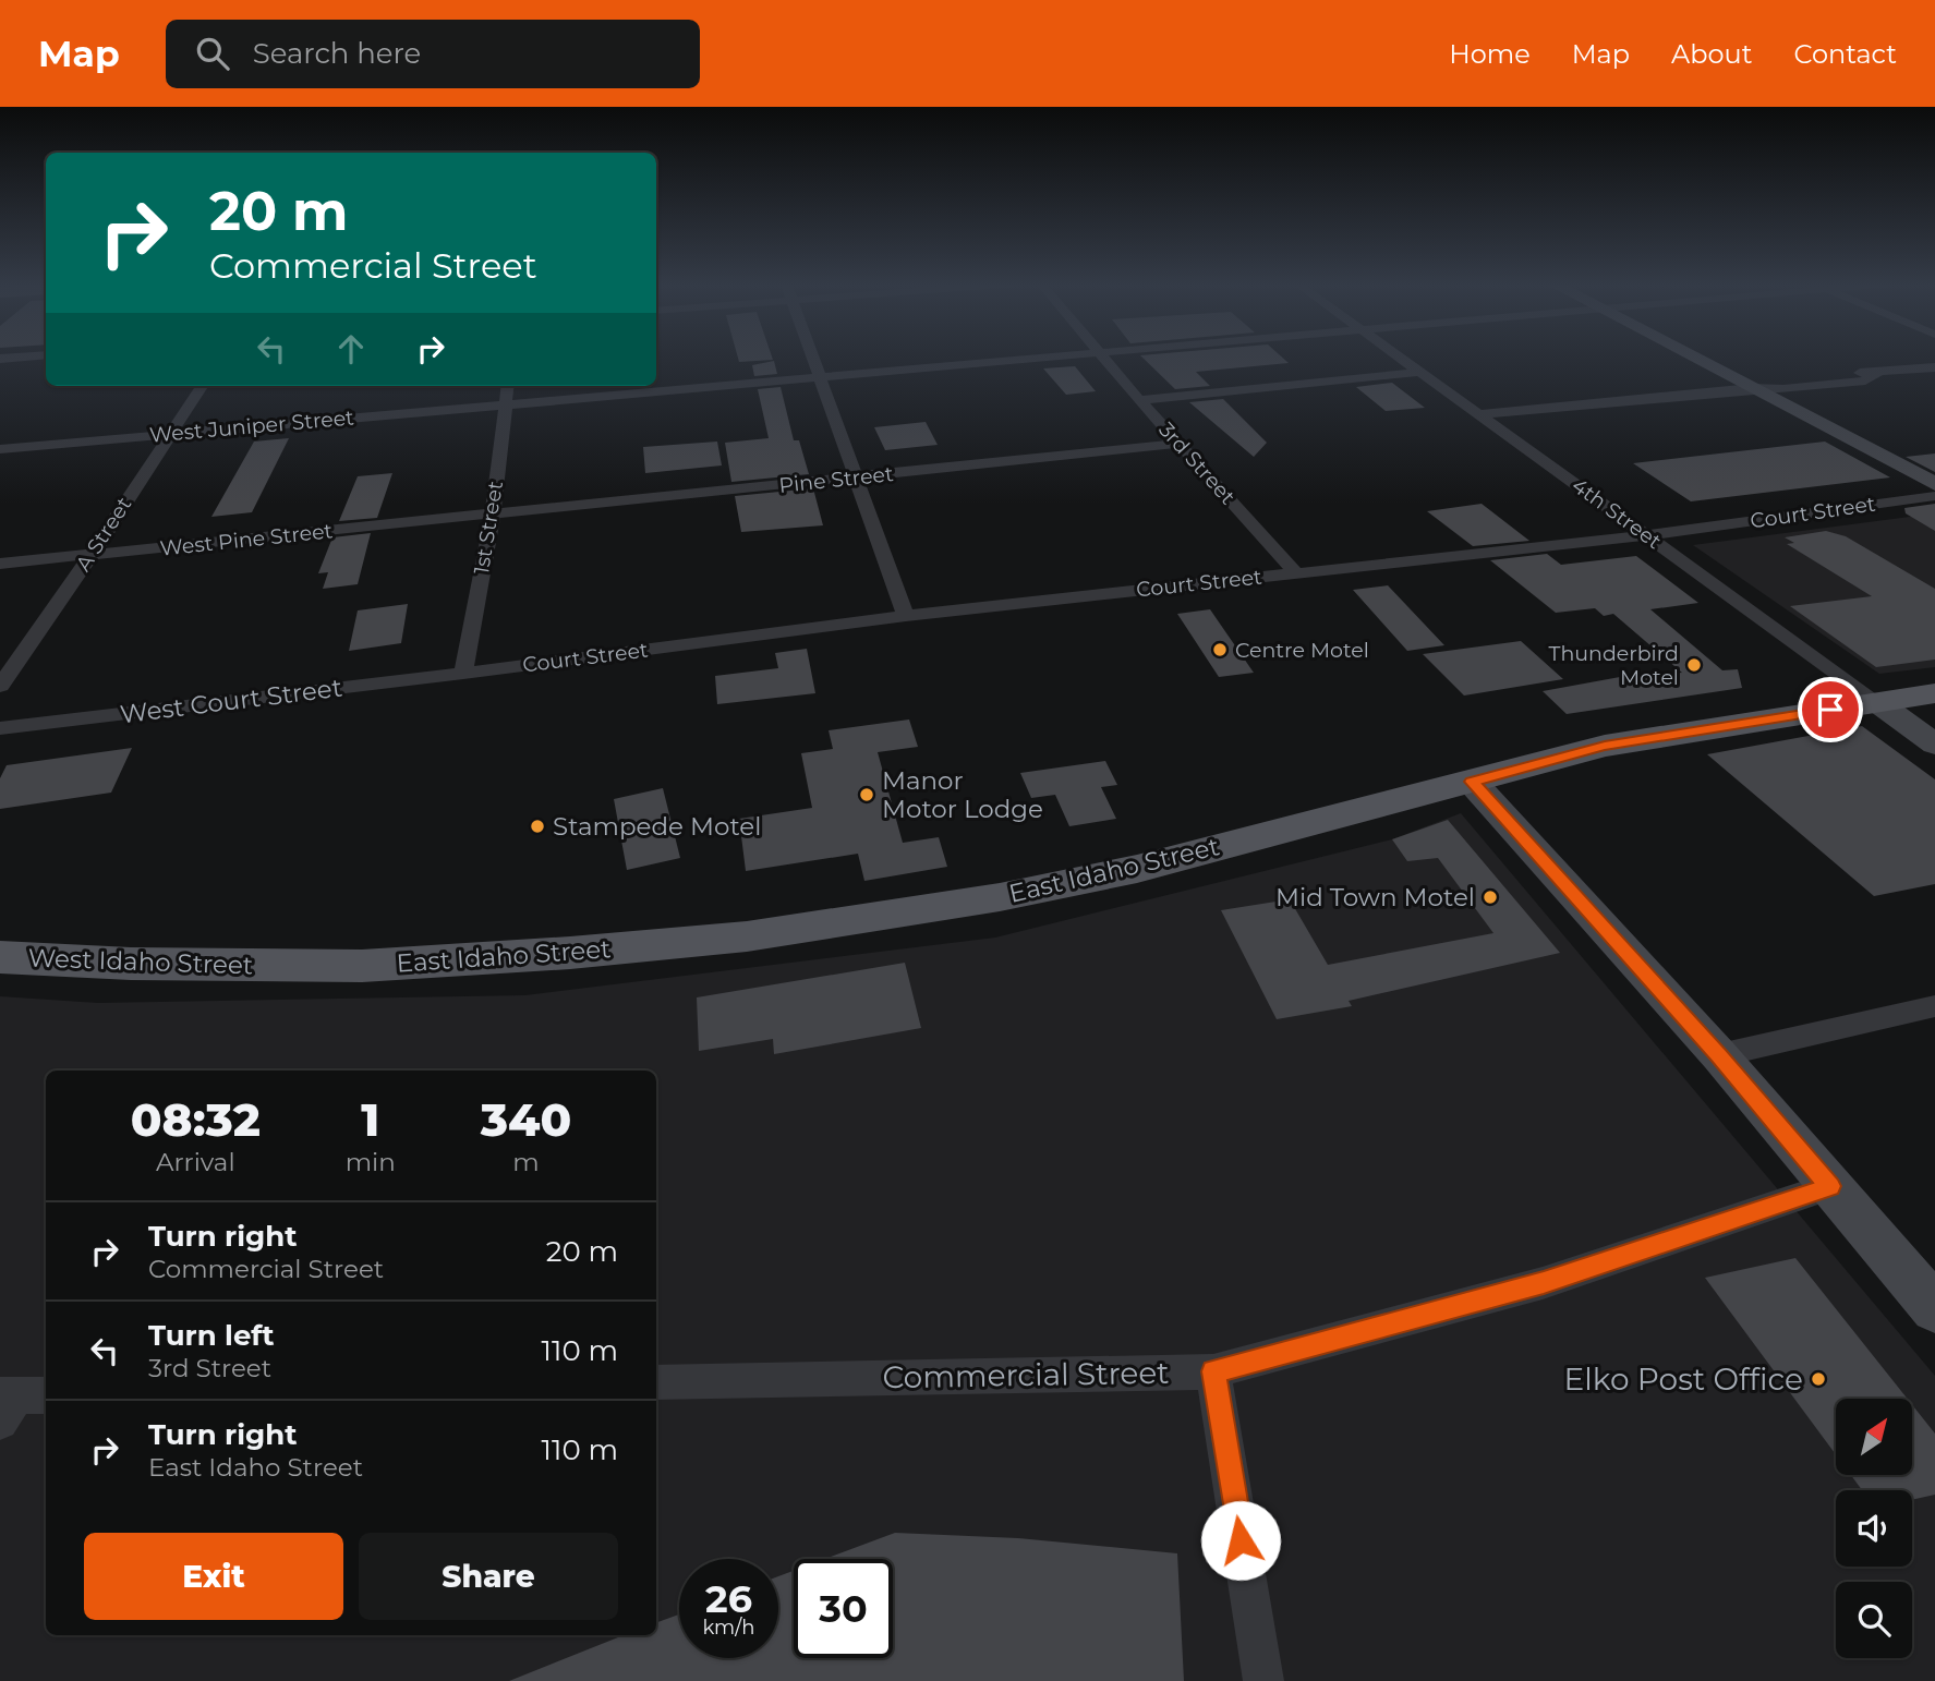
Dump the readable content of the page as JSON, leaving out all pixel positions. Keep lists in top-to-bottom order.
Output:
{
  "streets": {
    "main road": ["4th Street", "East Idaho Street", "West Idaho Street"],
    "street": [
      "West Juniper Street",
      "3rd Street",
      "Pine Street",
      "Court Street",
      "1st Street",
      "A Street",
      "West Pine Street",
      "West Court Street",
      "Commercial Street"
    ]
  },
  "crossings": [
    ["West Juniper Street", "1st Street"],
    ["West Juniper Street", "A Street"],
    ["3rd Street", "Pine Street"],
    ["3rd Street", "Court Street"],
    ["Pine Street", "1st Street"],
    ["Pine Street", "West Pine Street"],
    ["Court Street", "4th Street"],
    ["Court Street", "1st Street"],
    ["Court Street", "West Court Street"],
    ["4th Street", "East Idaho Street"],
    ["1st Street", "West Pine Street"],
    ["1st Street", "West Court Street"],
    ["A Street", "West Pine Street"],
    ["East Idaho Street", "West Idaho Street"]
  ],
  "places": [
    "Centre Motel",
    "Thunderbird Motel",
    "Manor Motor Lodge",
    "Stampede Motel",
    "Mid Town Motel",
    "Elko Post Office"
  ],
  "north": "top right",
  "page": {
    "header": "Map",
    "search": "Search here",
    "nav": [
      "Home",
      "Map",
      "About",
      "Contact"
    ],
    "turn": ["20 m", "Commercial Street"],
    "eta": [
      "08:32",
      "Arrival",
      "1",
      "min",
      "340",
      "m"
    ],
    "list": [
      {
        "name": "Turn right",
        "note": "Commercial Street",
        "value": "20 m"
      },
      {
        "name": "Turn left",
        "note": "3rd Street",
        "value": "110 m"
      },
      {
        "name": "Turn right",
        "note": "East Idaho Street",
        "value": "110 m"
      }
    ],
    "buttons": ["Exit", "Share"],
    "speed": "26 km/h",
    "limit": "30"
  }
}
